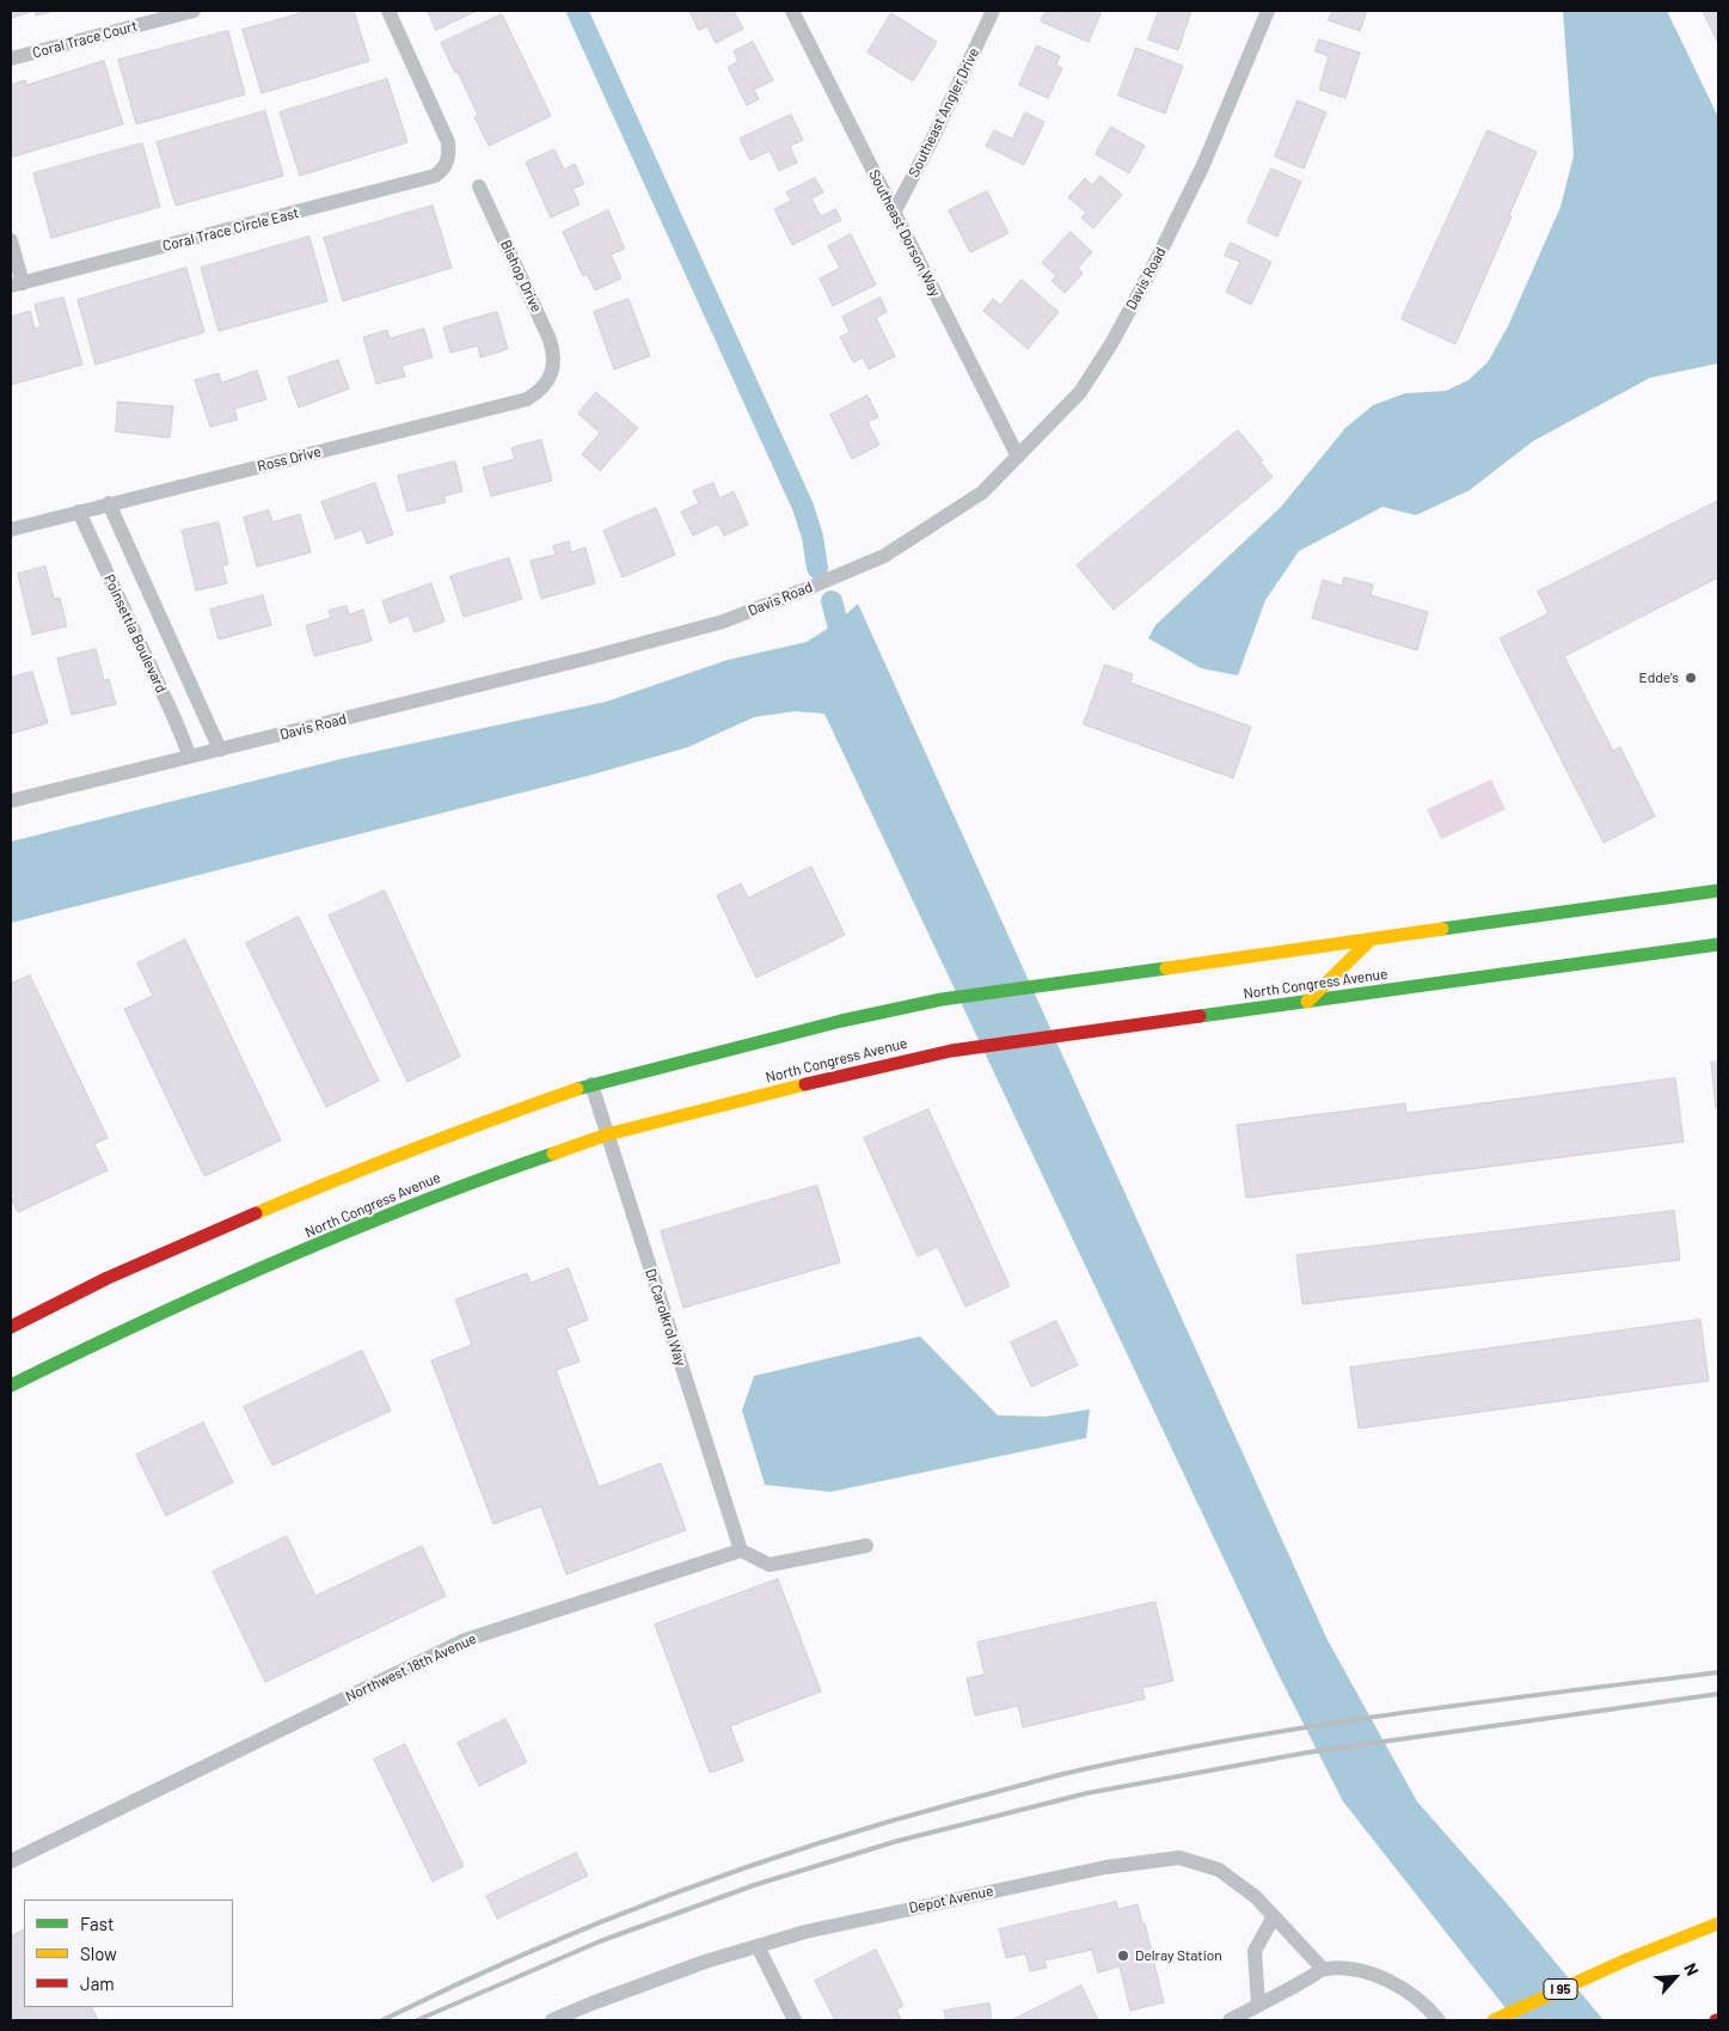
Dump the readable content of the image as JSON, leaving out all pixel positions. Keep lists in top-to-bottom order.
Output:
{
  "streets": {
    "main road": ["North Congress Avenue", "I 95"],
    "street": [
      "Coral Trace Court",
      "Southeast Angler Drive",
      "Coral Trace Circle East",
      "Southeast Dorson Way",
      "Bishop Drive",
      "Davis Road",
      "Ross Drive",
      "Poinsettia Boulevard",
      "Dr Carolkrol Way",
      "Northwest 18th Avenue",
      "Depot Avenue"
    ]
  },
  "crossings": [
    ["Southeast Angler Drive", "Southeast Dorson Way"],
    ["Southeast Dorson Way", "Davis Road"],
    ["Bishop Drive", "Ross Drive"],
    ["Davis Road", "Poinsettia Boulevard"],
    ["Ross Drive", "Poinsettia Boulevard"],
    ["North Congress Avenue", "Dr Carolkrol Way"],
    ["Dr Carolkrol Way", "Northwest 18th Avenue"]
  ],
  "places": ["Edde's", "Delray Station"],
  "legend": ["Fast", "Slow", "Jam"],
  "north": "top right"
}
